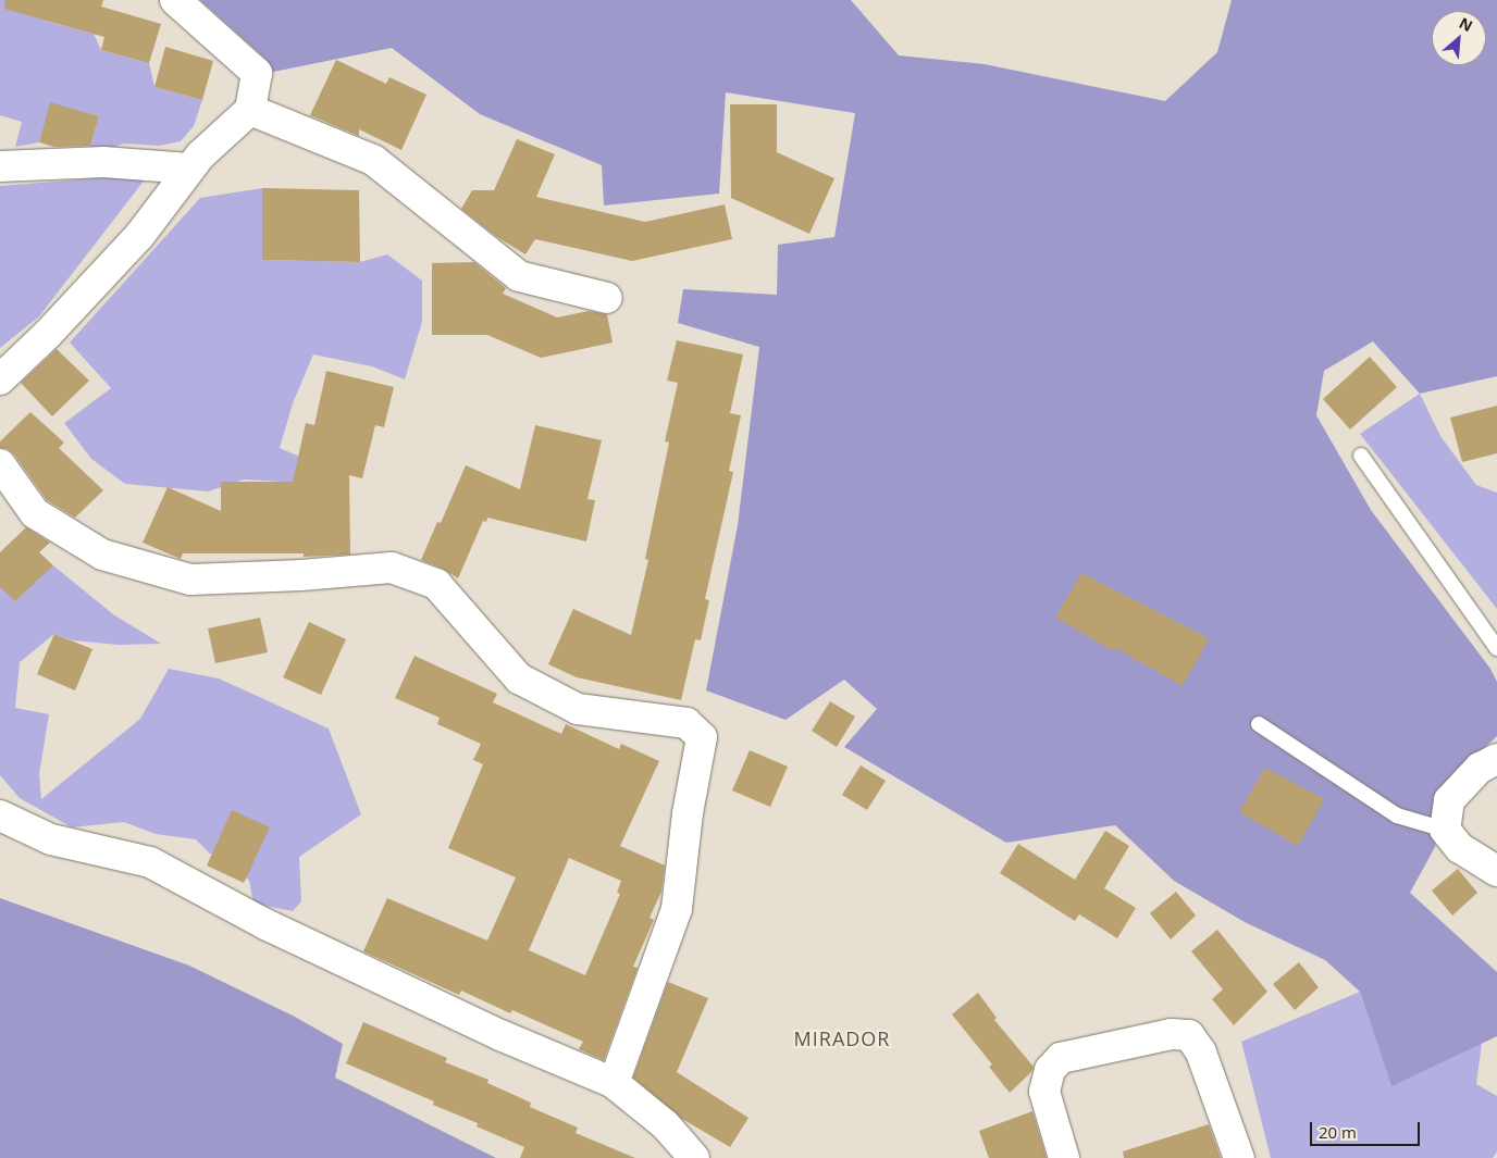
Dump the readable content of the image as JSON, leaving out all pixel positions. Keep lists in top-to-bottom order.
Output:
{
  "districts": ["MIRADOR"],
  "scale_bar": "20 m",
  "north": "top right"
}
